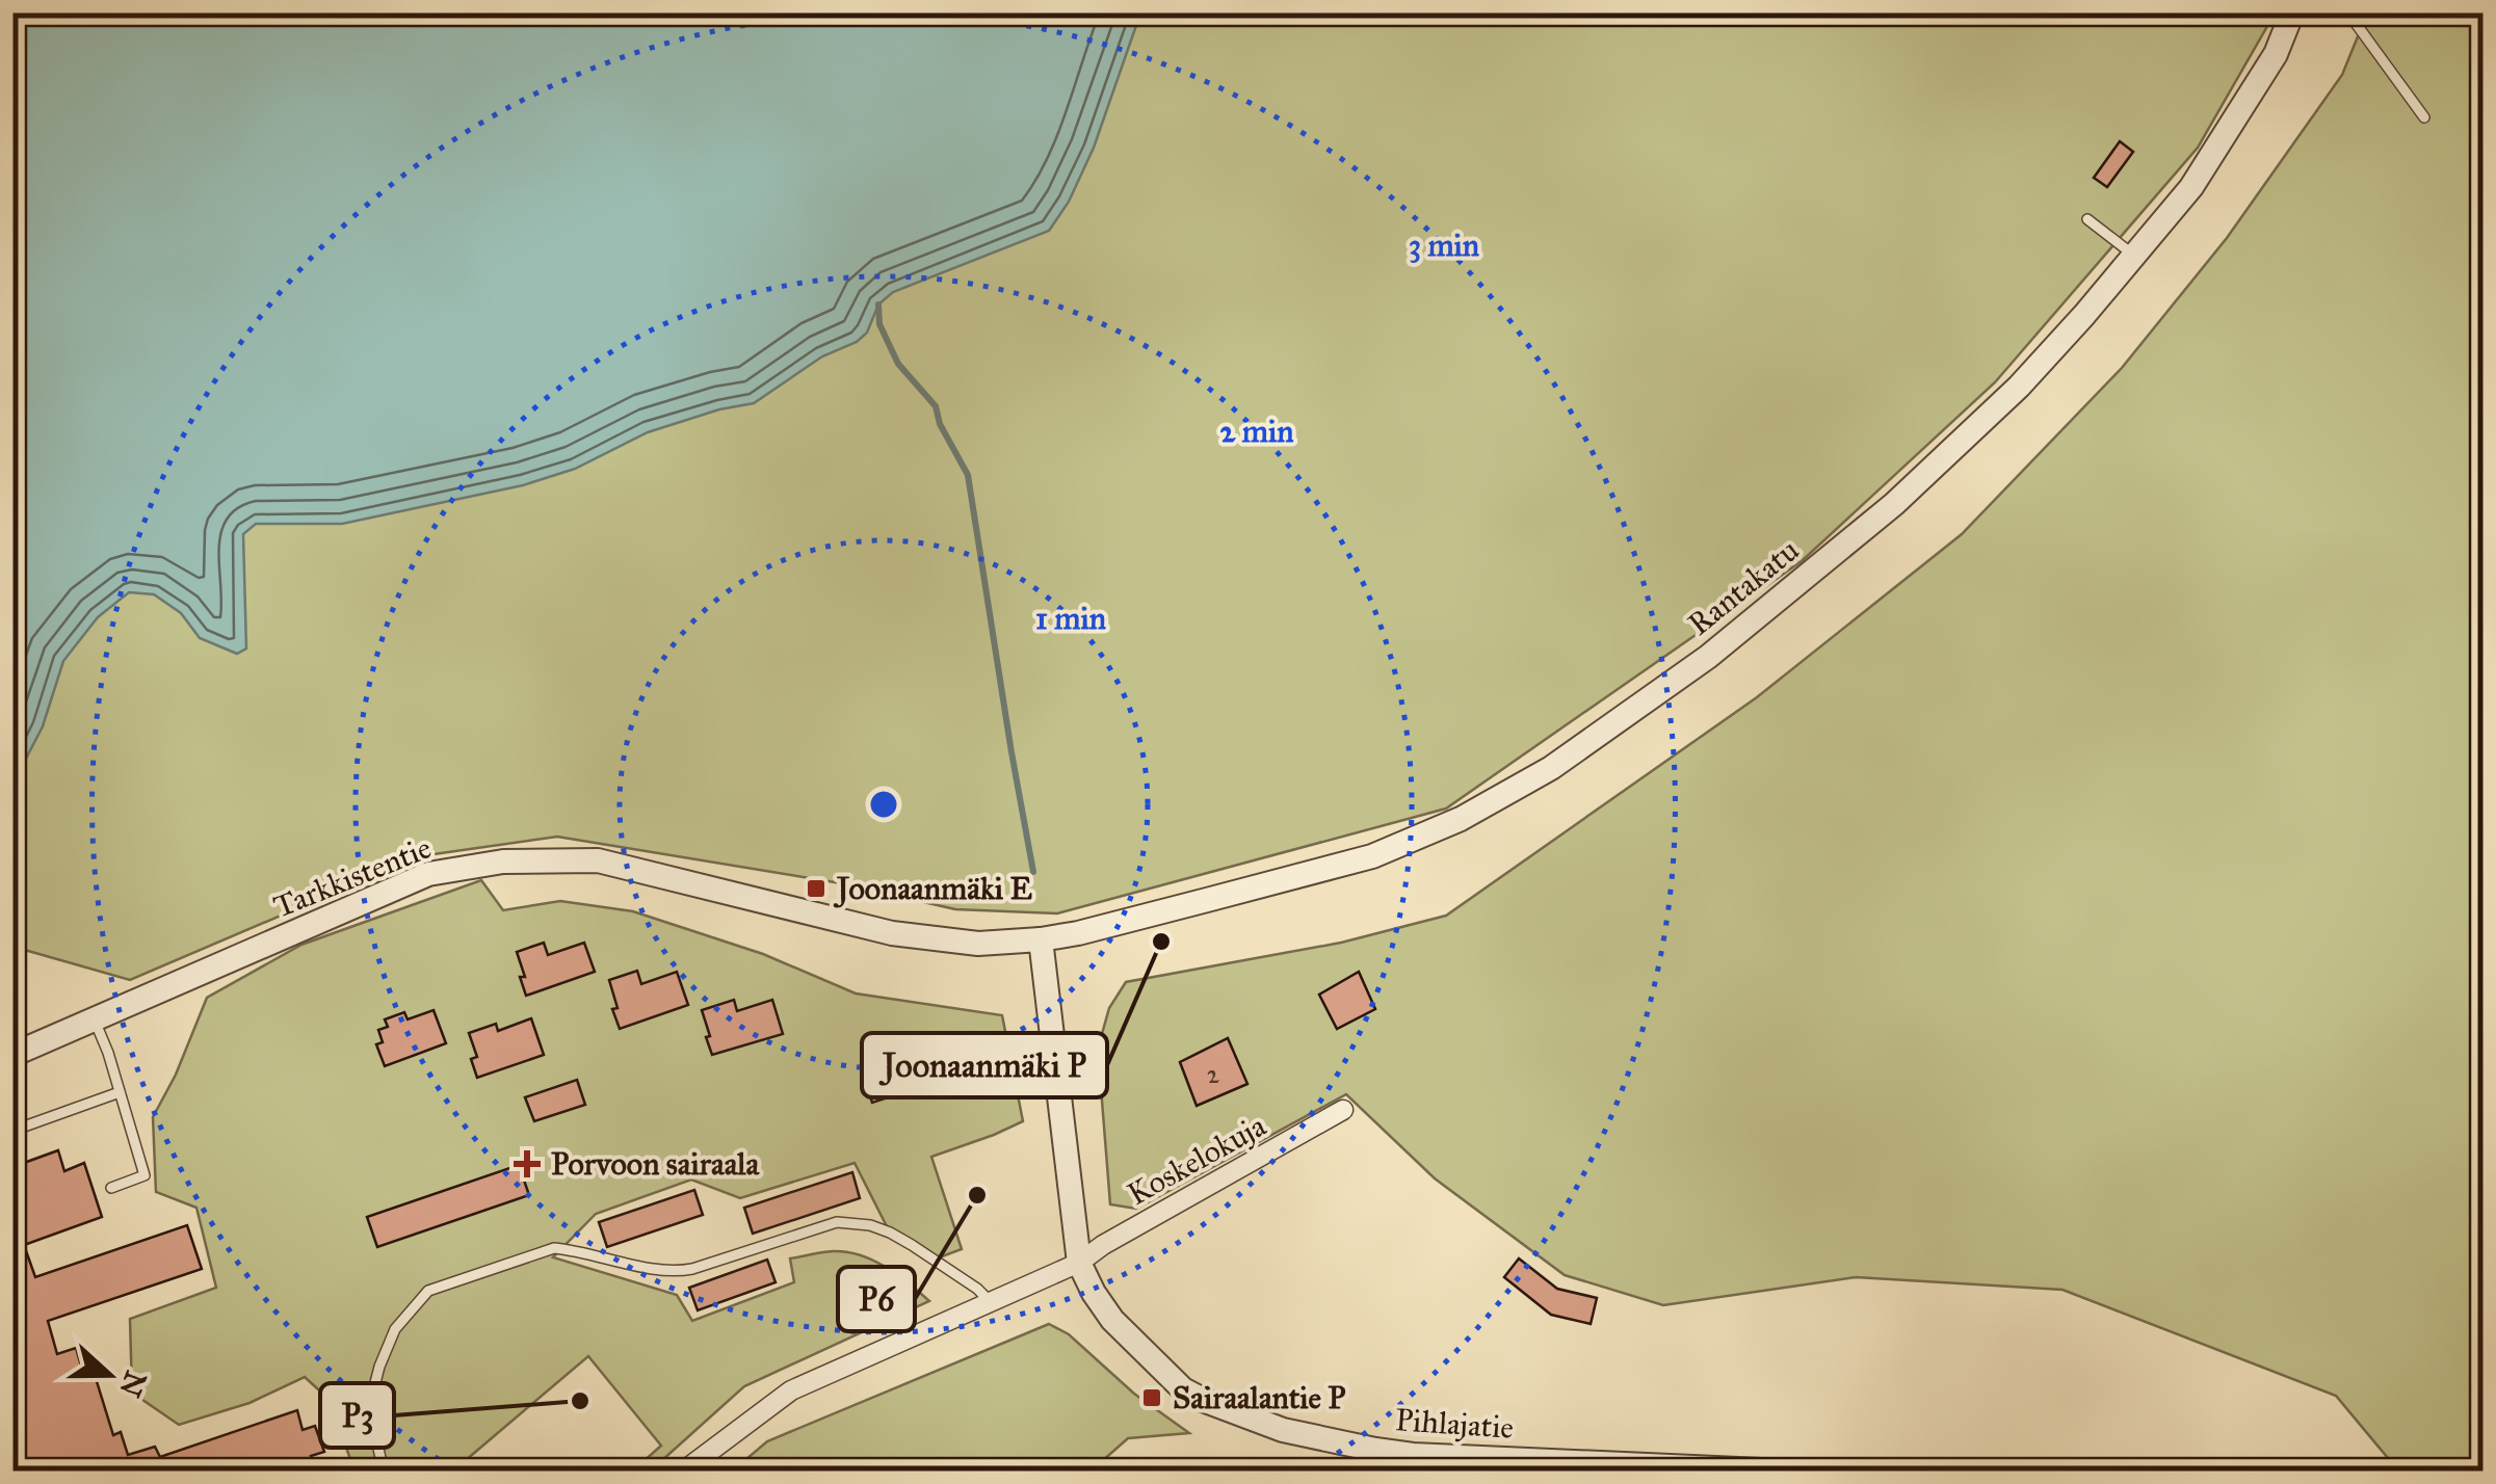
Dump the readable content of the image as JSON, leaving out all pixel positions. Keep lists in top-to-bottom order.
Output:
{
  "streets": {
    "street": [
      "Rantakatu",
      "Tarkkistentie",
      "Koskelokuja",
      "Pihlajatie"
    ]
  },
  "crossings": [
    ["Rantakatu", "Tarkkistentie"],
    ["Rantakatu", "Pihlajatie"],
    ["Tarkkistentie", "Pihlajatie"],
    ["Koskelokuja", "Pihlajatie"]
  ],
  "places": {
    "transit": ["Joonaanmäki E", "Sairaalantie P"],
    "other": ["Joonaanmäki P", "P6", "P3"],
    "health": ["Porvoon sairaala"]
  },
  "house_numbers": ["2"],
  "north": "right",
  "rings": ["3 min", "2 min", "1 min"]
}
